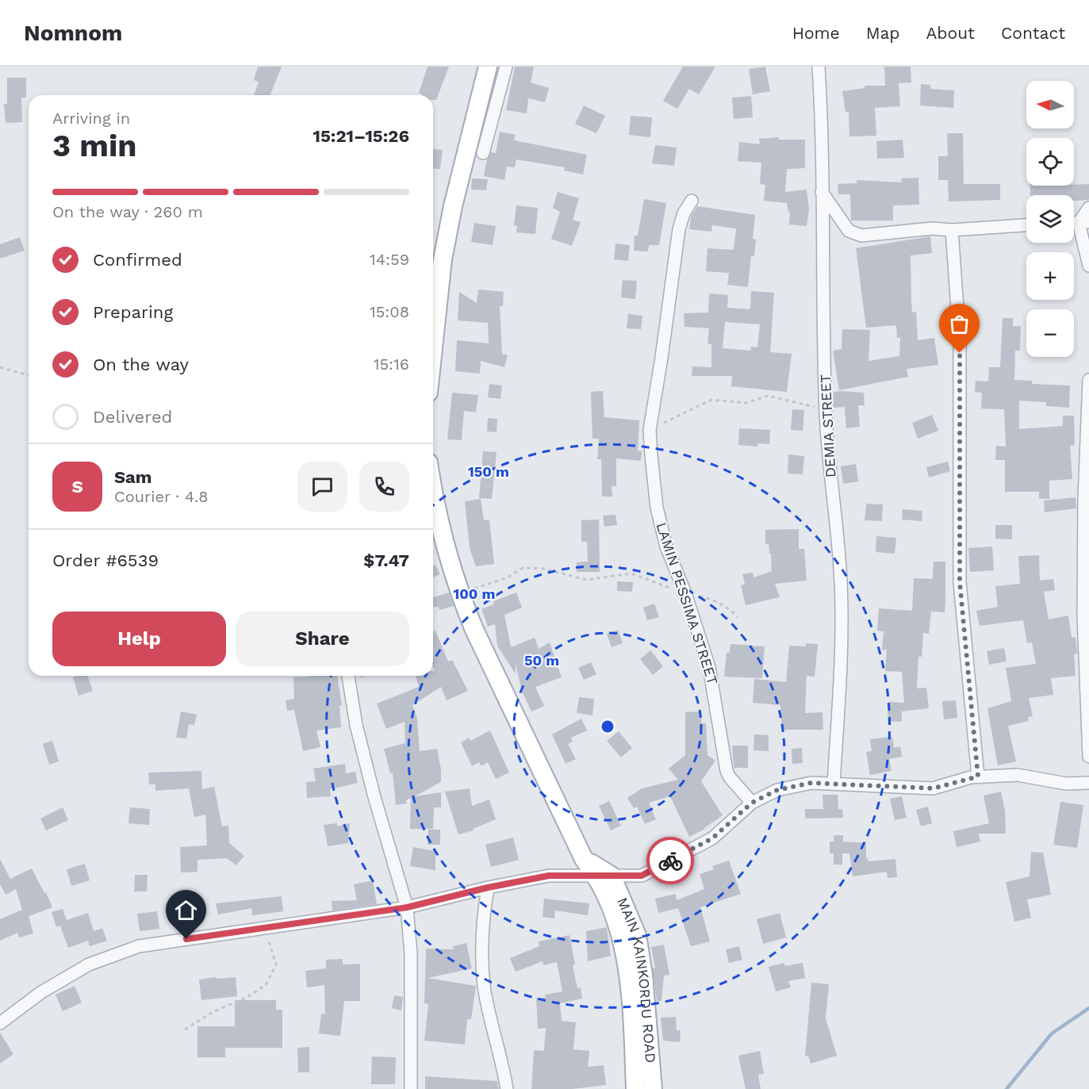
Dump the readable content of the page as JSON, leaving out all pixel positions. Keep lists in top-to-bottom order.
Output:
{
  "streets": {
    "main road": ["MAIN KAINKORDU ROAD"],
    "street": ["DEMIA STREET", "LAMIN PESSIMA STREET"]
  },
  "north": "left",
  "page": {
    "header": "Nomnom",
    "nav": [
      "Home",
      "Map",
      "About",
      "Contact"
    ],
    "map_buttons": ["+", "−"],
    "heading": ["3 min", "Arriving in", "15:21–15:26"],
    "panel": [
      "Sam",
      "Courier · 4.8",
      "Order #6539",
      "$7.47"
    ],
    "bar": "On the way · 260 m",
    "list": [
      ["Confirmed", "14:59"],
      ["Preparing", "15:08"],
      ["On the way", "15:16"],
      "Delivered"
    ],
    "round": "S",
    "buttons": ["Help", "Share"]
  },
  "rings": ["150 m", "100 m", "50 m"]
}
